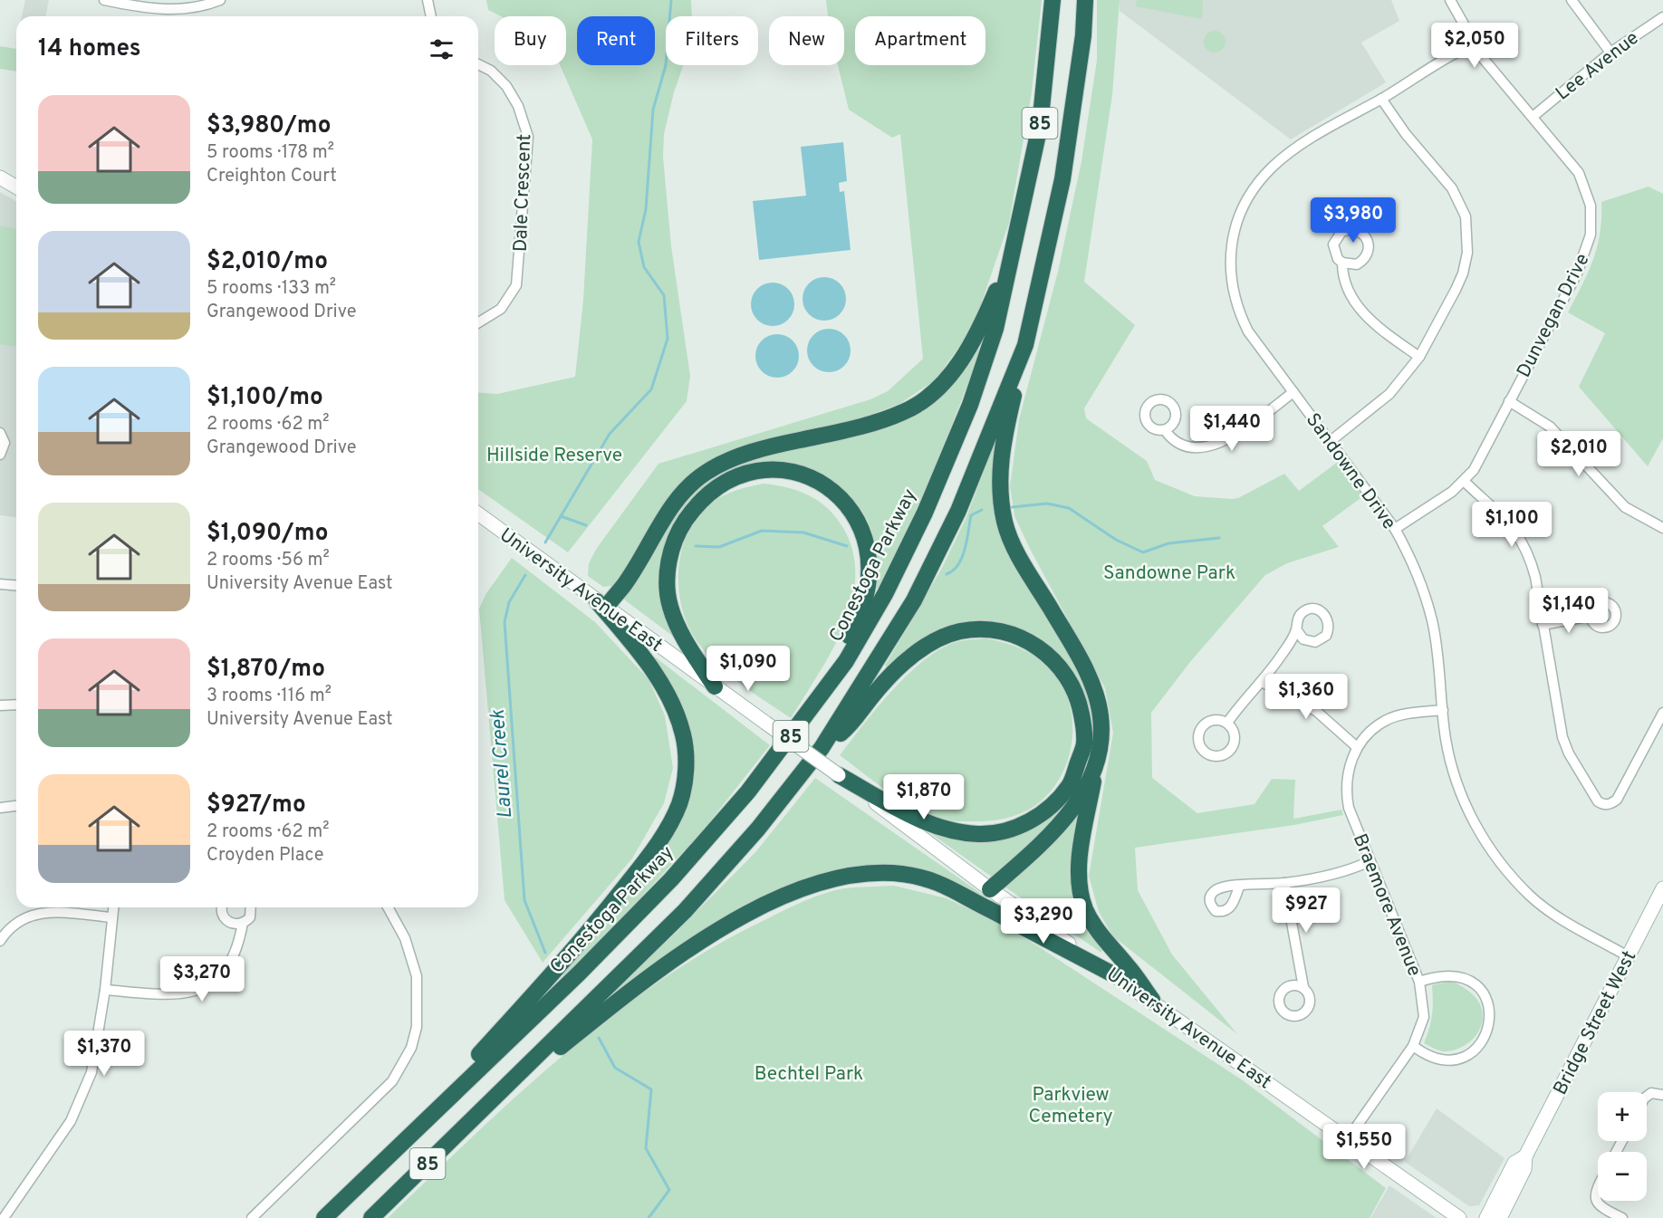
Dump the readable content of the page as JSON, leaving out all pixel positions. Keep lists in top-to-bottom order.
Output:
{
  "streets": {
    "highway": ["85", "Conestoga Parkway"],
    "main road": ["University Avenue East", "Bridge Street West"],
    "street": [
      "Lee Avenue",
      "Dale Crescent",
      "Dunvegan Drive",
      "Sandowne Drive",
      "Braemore Avenue"
    ]
  },
  "crossings": [
    ["Lee Avenue", "Dunvegan Drive"],
    ["Dunvegan Drive", "Sandowne Drive"],
    ["Sandowne Drive", "Braemore Avenue"],
    ["Sandowne Drive", "Bridge Street West"],
    ["University Avenue East", "Braemore Avenue"]
  ],
  "water": ["Laurel Creek"],
  "parks": [
    "Hillside Reserve",
    "Sandowne Park",
    "Bechtel Park",
    "Parkview Cemetery"
  ],
  "page": {
    "chip": [
      "Buy",
      "Rent",
      "Filters",
      "New",
      "Apartment"
    ],
    "heading": "14 homes",
    "price": [
      "$2,050",
      "$3,980",
      "$1,440",
      "$2,010",
      "$1,100",
      "$1,140",
      "$1,090",
      "$1,360",
      "$1,870",
      "$927",
      "$3,290",
      "$3,270",
      "$1,370",
      "$1,550"
    ],
    "list": [
      {
        "name": "$3,980/mo",
        "note": "5 rooms · 178 m² · Creighton Court"
      },
      {
        "name": "$2,010/mo",
        "note": "5 rooms · 133 m² · Grangewood Drive"
      },
      {
        "name": "$1,100/mo",
        "note": "2 rooms · 62 m² · Grangewood Drive"
      },
      {
        "name": "$1,090/mo",
        "note": "2 rooms · 56 m² · University Avenue East"
      },
      {
        "name": "$1,870/mo",
        "note": "3 rooms · 116 m² · University Avenue East"
      },
      {
        "name": "$927/mo",
        "note": "2 rooms · 62 m² · Croyden Place"
      }
    ],
    "map_buttons": ["+", "−"]
  }
}
